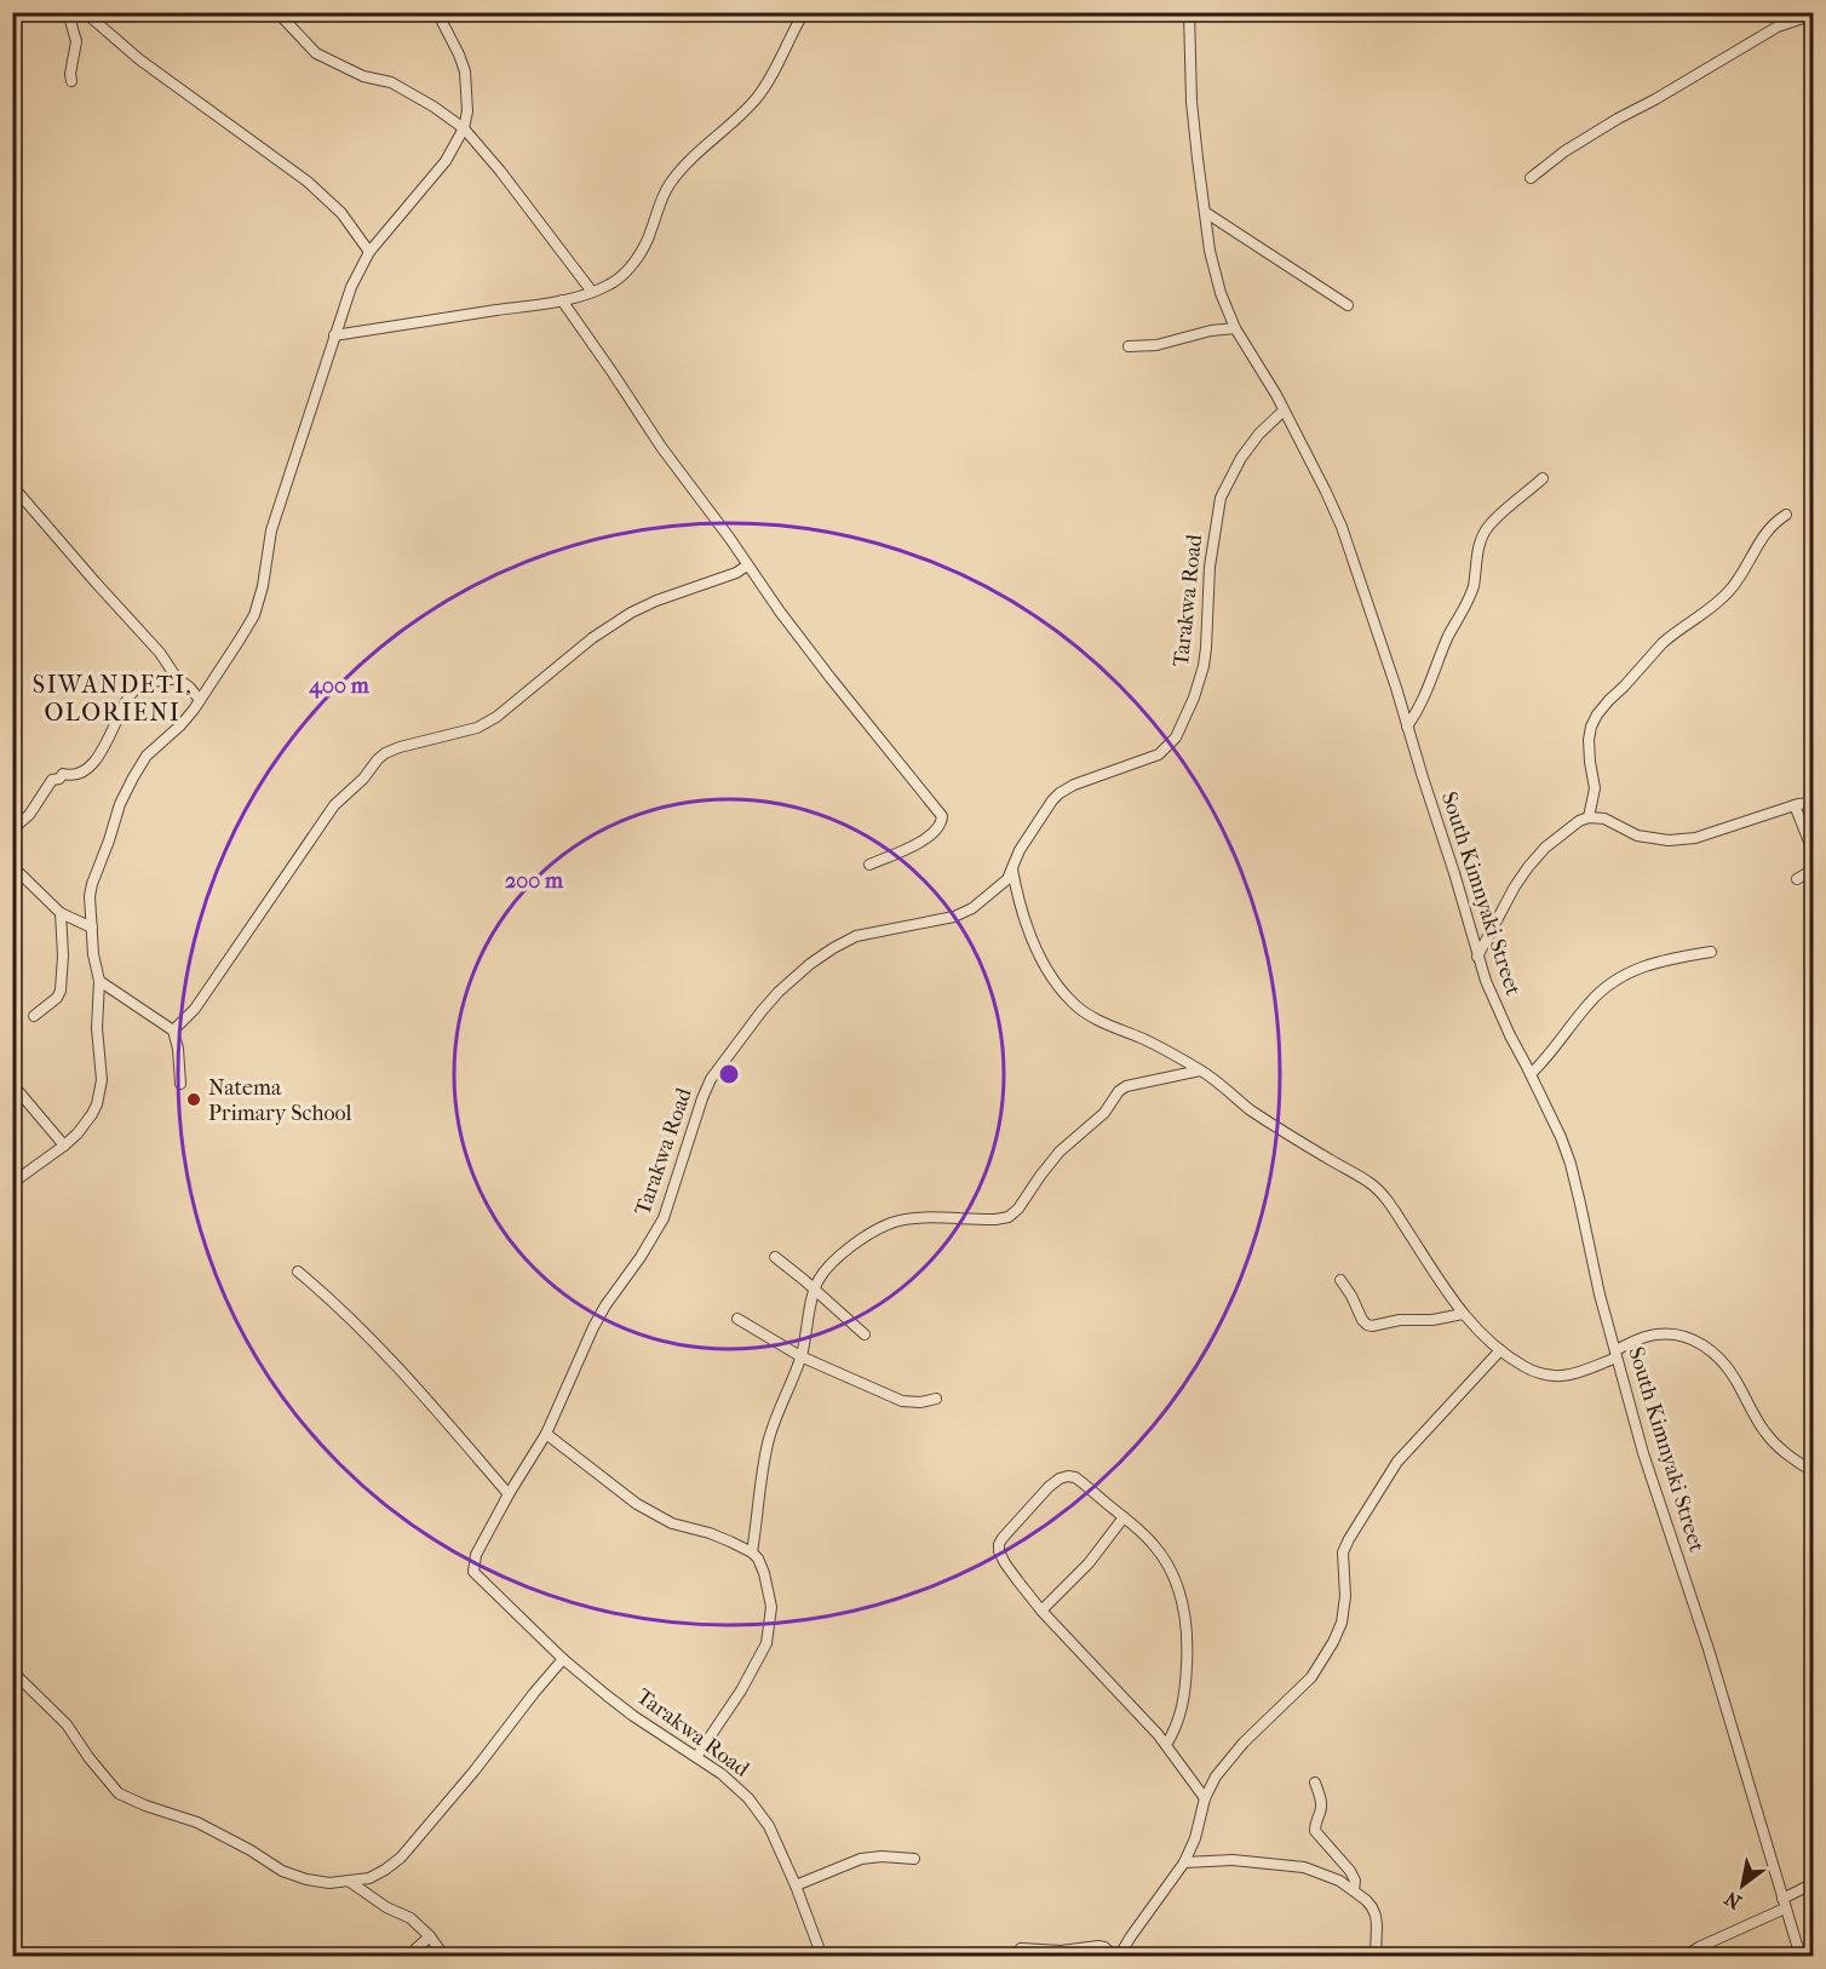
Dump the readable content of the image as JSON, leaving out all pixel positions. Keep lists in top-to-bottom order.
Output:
{
  "streets": {
    "street": ["Tarakwa Road", "South Kimnyaki Street"]
  },
  "crossings": [
    ["Tarakwa Road", "South Kimnyaki Street"]
  ],
  "districts": ["SIWANDETI, OLORIENI"],
  "places": ["Natema Primary School"],
  "north": "bottom left",
  "rings": ["400 m", "200 m"]
}
